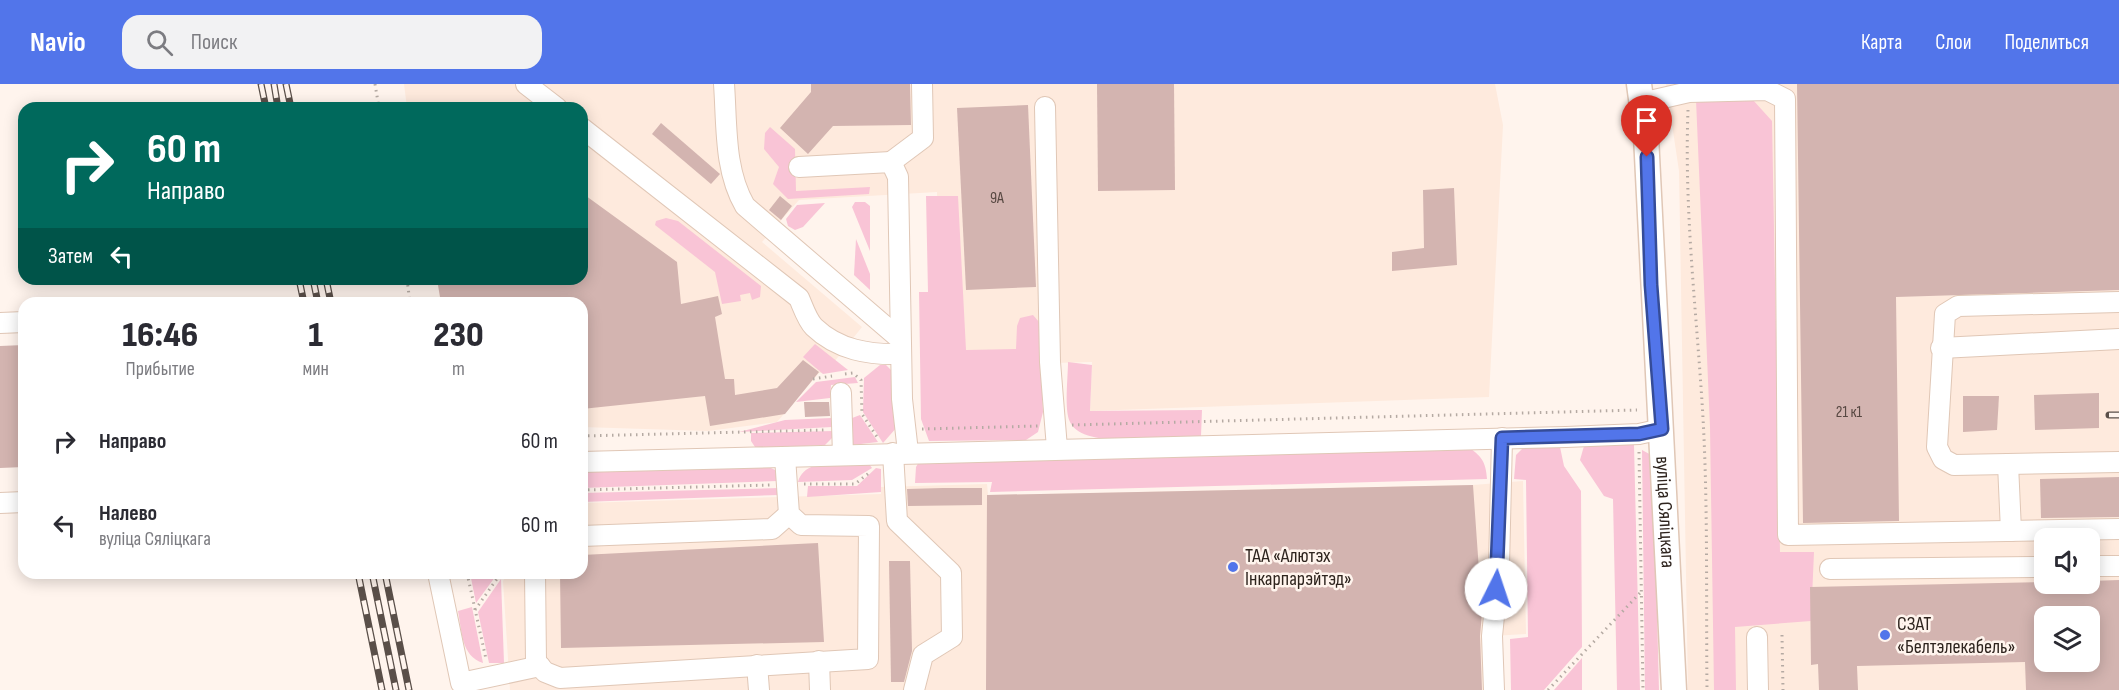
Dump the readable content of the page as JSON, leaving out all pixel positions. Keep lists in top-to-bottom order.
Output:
{
  "streets": {
    "main road": ["вуліца Сяліцкага"]
  },
  "places": ["ТАА «Алютэх Інкарпарэйтэд»", "СЗАТ «Белтэлекабель»"],
  "house_numbers": ["9А", "21 к1"],
  "page": {
    "header": "Navio",
    "search": "Поиск",
    "nav": ["Карта", "Слои", "Поделиться"],
    "turn": ["60 m", "Направо"],
    "then": "Затем",
    "eta": [
      "16:46",
      "Прибытие",
      "1",
      "мин",
      "230",
      "m"
    ],
    "list": [
      {
        "name": "Направо",
        "value": "60 m"
      },
      {
        "name": "Налево",
        "note": "вуліца Сяліцкага",
        "value": "60 m"
      }
    ]
  }
}
